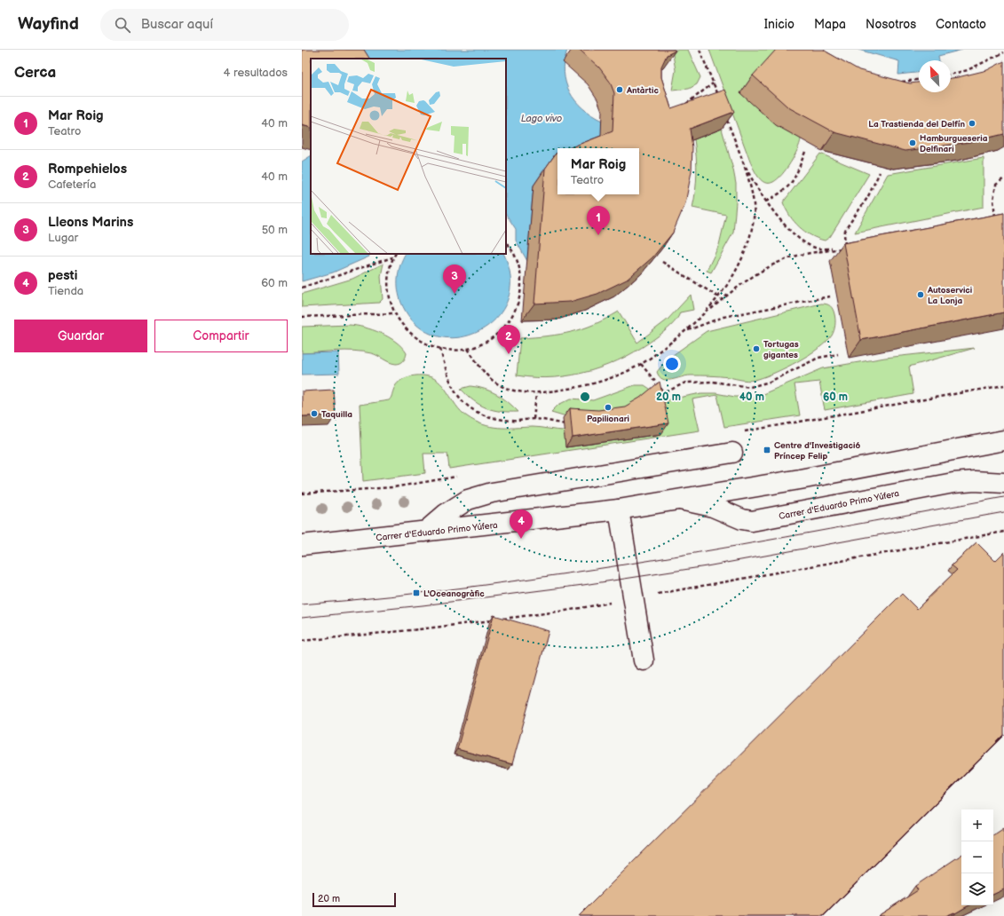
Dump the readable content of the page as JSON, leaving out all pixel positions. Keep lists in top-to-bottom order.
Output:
{
  "streets": {
    "main road": ["Carrer d'Eduardo Primo Yúfera"]
  },
  "water": ["Lago vivo"],
  "places": {
    "other": [
      "Antàrtic",
      "La Trastienda del Delfín",
      "Hamburgueseria Delfinari",
      "Autoservici La Lonja",
      "Tortugas gigantes",
      "Papilionari",
      "Taquilla"
    ],
    "transit": ["Centre d'Investigació Príncep Felip", "L'Oceanogràfic"]
  },
  "scale_bar": "20 m",
  "north": "top left",
  "page": {
    "header": "Wayfind",
    "search": "Buscar aquí",
    "nav": [
      "Inicio",
      "Mapa",
      "Nosotros",
      "Contacto"
    ],
    "heading": ["Cerca", "4 resultados"],
    "list": [
      {
        "mark": "1",
        "name": "Mar Roig",
        "note": "Teatro",
        "value": "40 m"
      },
      {
        "mark": "2",
        "name": "Rompehielos",
        "note": "Cafetería",
        "value": "40 m"
      },
      {
        "mark": "3",
        "name": "Lleons Marins",
        "note": "Lugar",
        "value": "50 m"
      },
      {
        "mark": "4",
        "name": "pesti",
        "note": "Tienda",
        "value": "60 m"
      }
    ],
    "popup": ["Mar Roig", "Teatro"],
    "pins": [
      "1",
      "3",
      "2",
      "4"
    ],
    "buttons": ["Guardar", "Compartir"],
    "map_buttons": ["+", "−"],
    "scale": "20 m"
  },
  "rings": ["20 m", "40 m", "60 m"]
}
